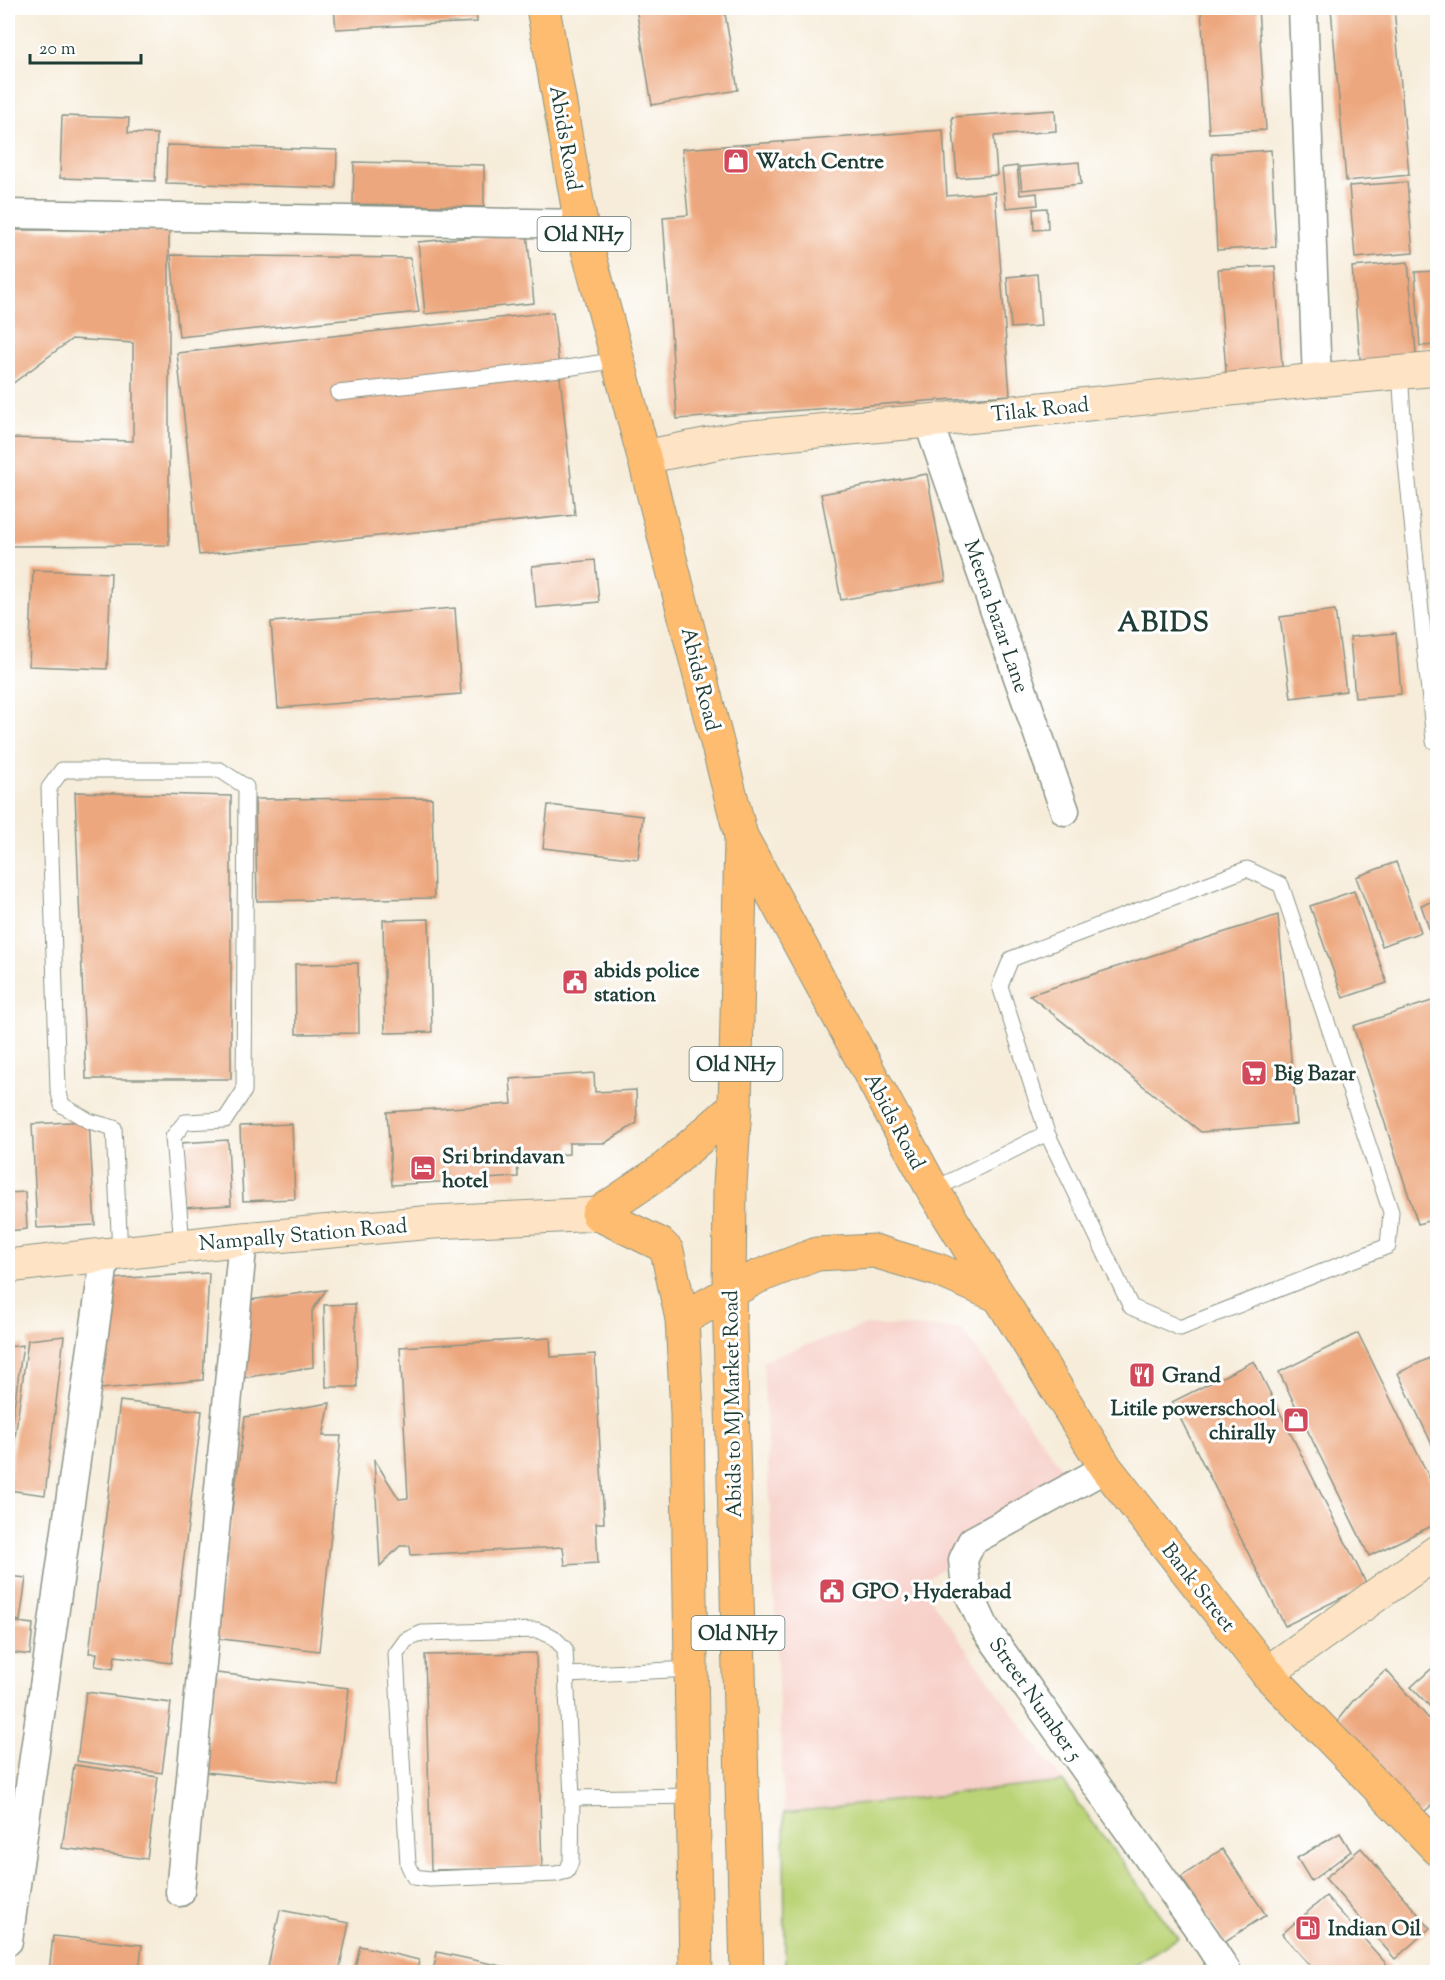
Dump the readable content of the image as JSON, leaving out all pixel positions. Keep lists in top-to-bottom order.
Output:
{
  "streets": {
    "main road": [
      "Abids Road",
      "Old NH7",
      "Tilak Road",
      "Nampally Station Road",
      "Abids to MJ Market Road",
      "Bank Street"
    ],
    "street": ["Meena bazar Lane", "Street Number 5"]
  },
  "crossings": [
    ["Abids Road", "Tilak Road"],
    ["Abids Road", "Abids to MJ Market Road"],
    ["Abids Road", "Bank Street"],
    ["Tilak Road", "Meena bazar Lane"],
    ["Bank Street", "Street Number 5"]
  ],
  "districts": ["ABIDS"],
  "places": {
    "shop": ["Watch Centre", "Litile powerschool chirally"],
    "public building": ["abids police station", "GPO , Hyderabad"],
    "supermarket": ["Big Bazar"],
    "hotel": ["Sri brindavan hotel"],
    "restaurant": ["Grand"],
    "fuel station": ["Indian Oil"]
  },
  "scale_bar": "20 m"
}
